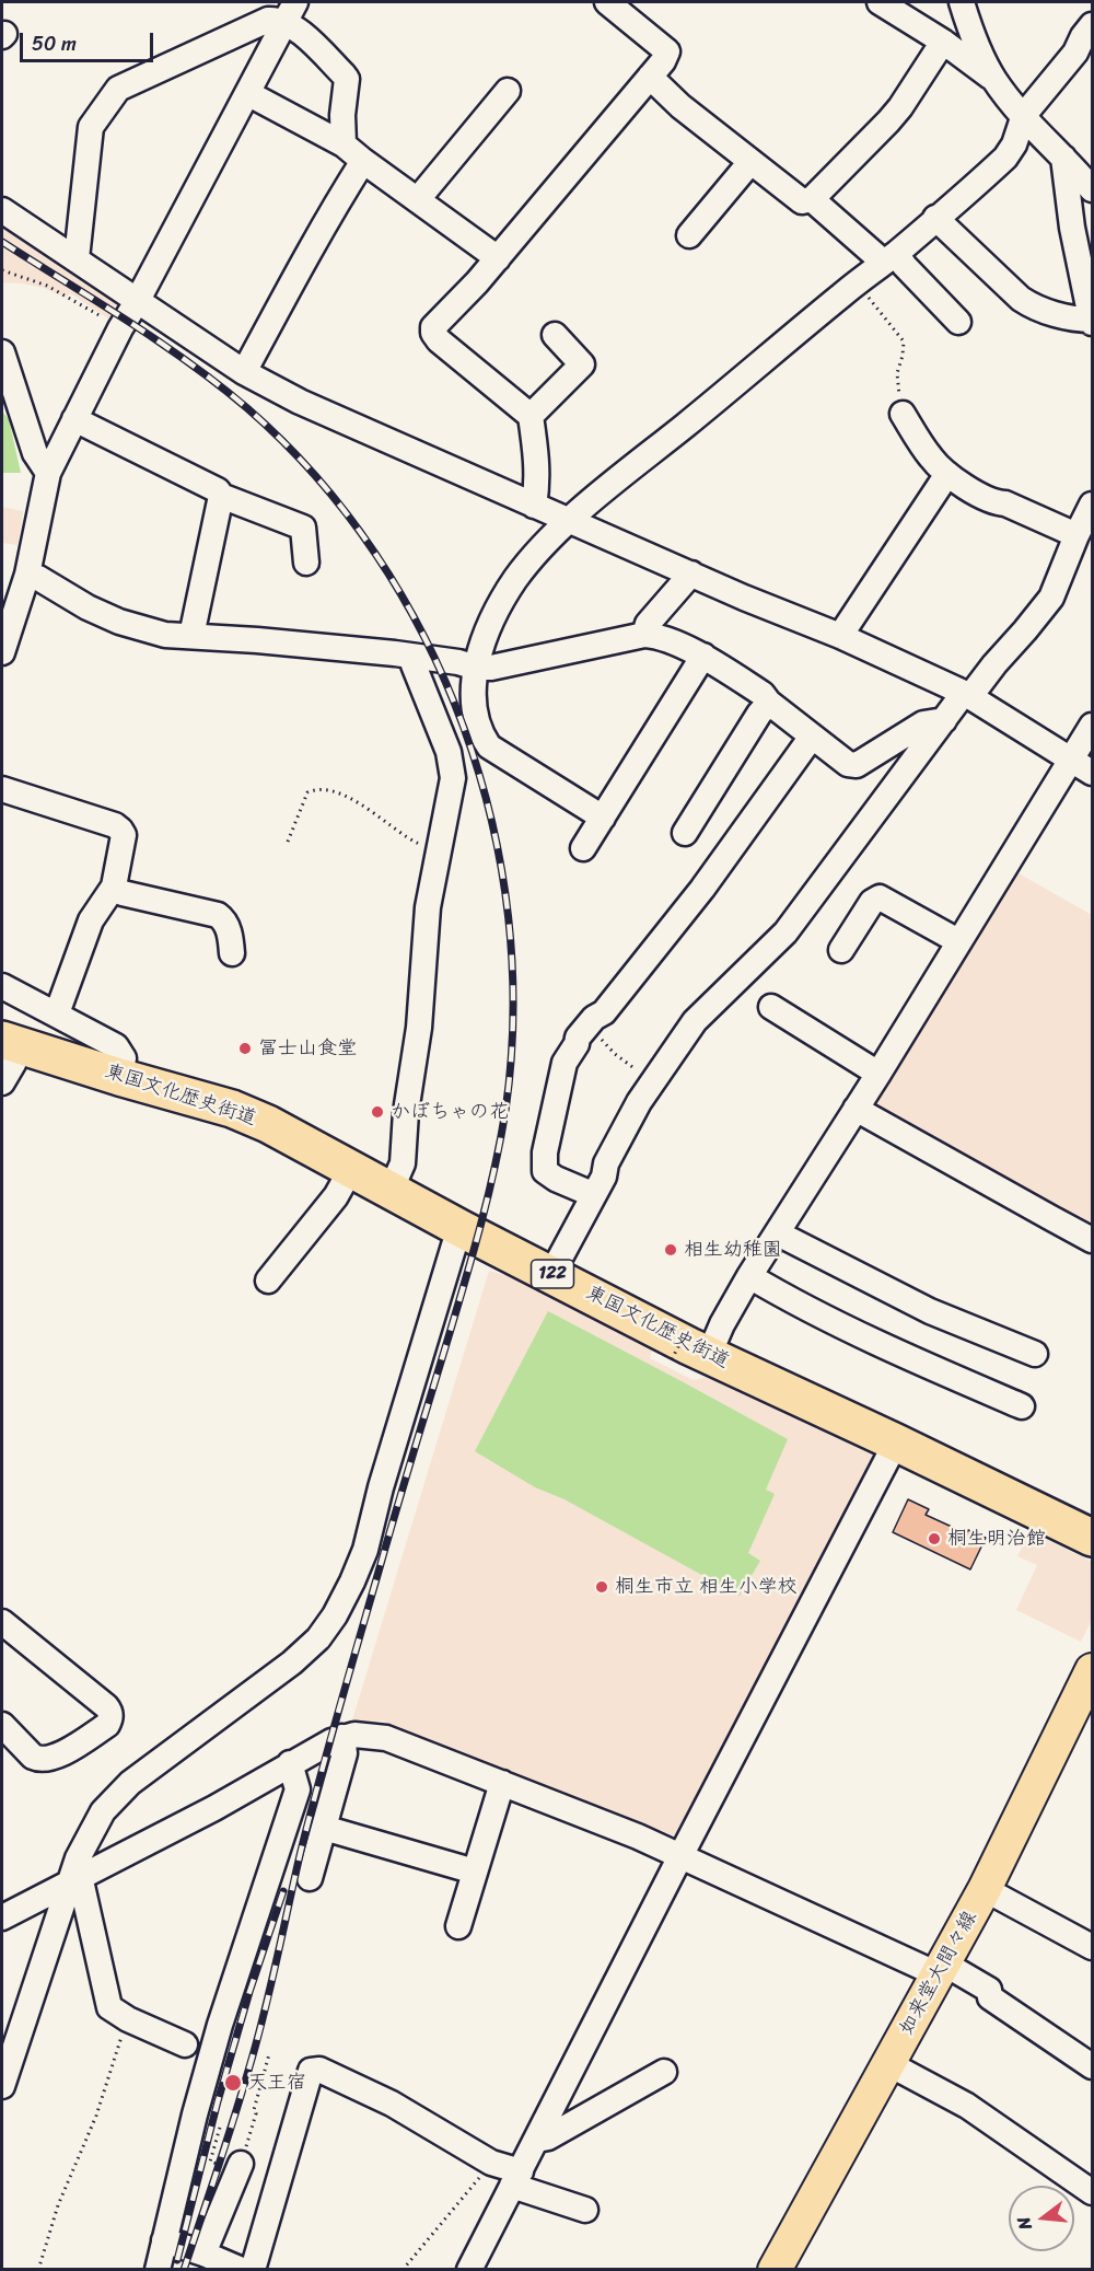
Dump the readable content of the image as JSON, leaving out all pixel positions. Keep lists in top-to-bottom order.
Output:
{
  "streets": {
    "highway": ["東国文化歴史街道", "122"],
    "main road": ["如来堂大間々線"]
  },
  "places": [
    "冨士山食堂",
    "かぼちゃの花",
    "相生幼稚園",
    "桐生明治館",
    "桐生市立 相生小学校",
    "天王宿"
  ],
  "scale_bar": "50 m",
  "north": "left"
}
